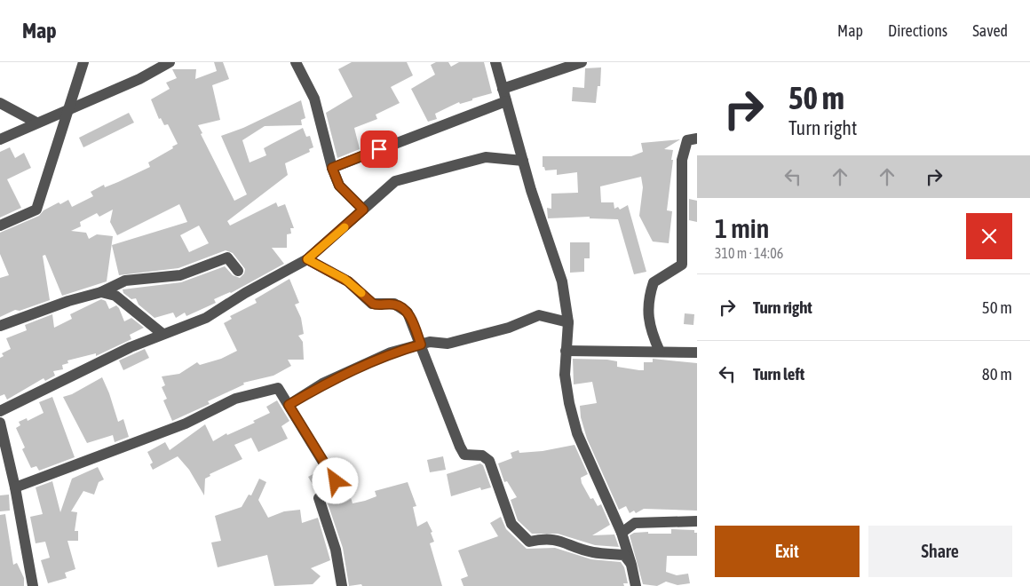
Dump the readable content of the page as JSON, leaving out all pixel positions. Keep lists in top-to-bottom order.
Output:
{
  "page": {
    "header": "Map",
    "nav": ["Map", "Directions", "Saved"],
    "turn": ["50 m", "Turn right"],
    "heading": ["1 min", "310 m · 14:06"],
    "list": [
      {
        "name": "Turn right",
        "value": "50 m"
      },
      {
        "name": "Turn left",
        "value": "80 m"
      }
    ],
    "buttons": ["Exit", "Share"]
  }
}
